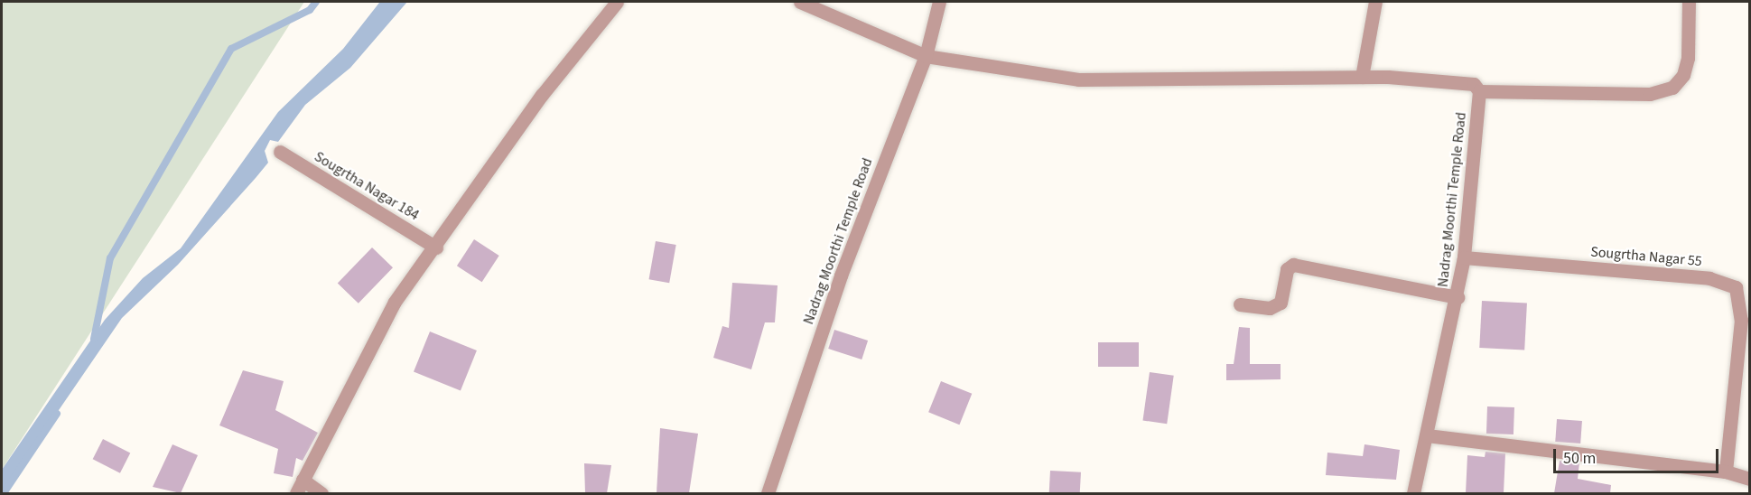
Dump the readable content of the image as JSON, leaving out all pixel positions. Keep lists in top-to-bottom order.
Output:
{
  "streets": {
    "street": ["Sougrtha Nagar 184", "Nadrag Moorthi Temple Road", "Sougrtha Nagar 55"]
  },
  "crossings": [
    ["Nadrag Moorthi Temple Road", "Sougrtha Nagar 55"]
  ],
  "scale_bar": "50 m"
}
